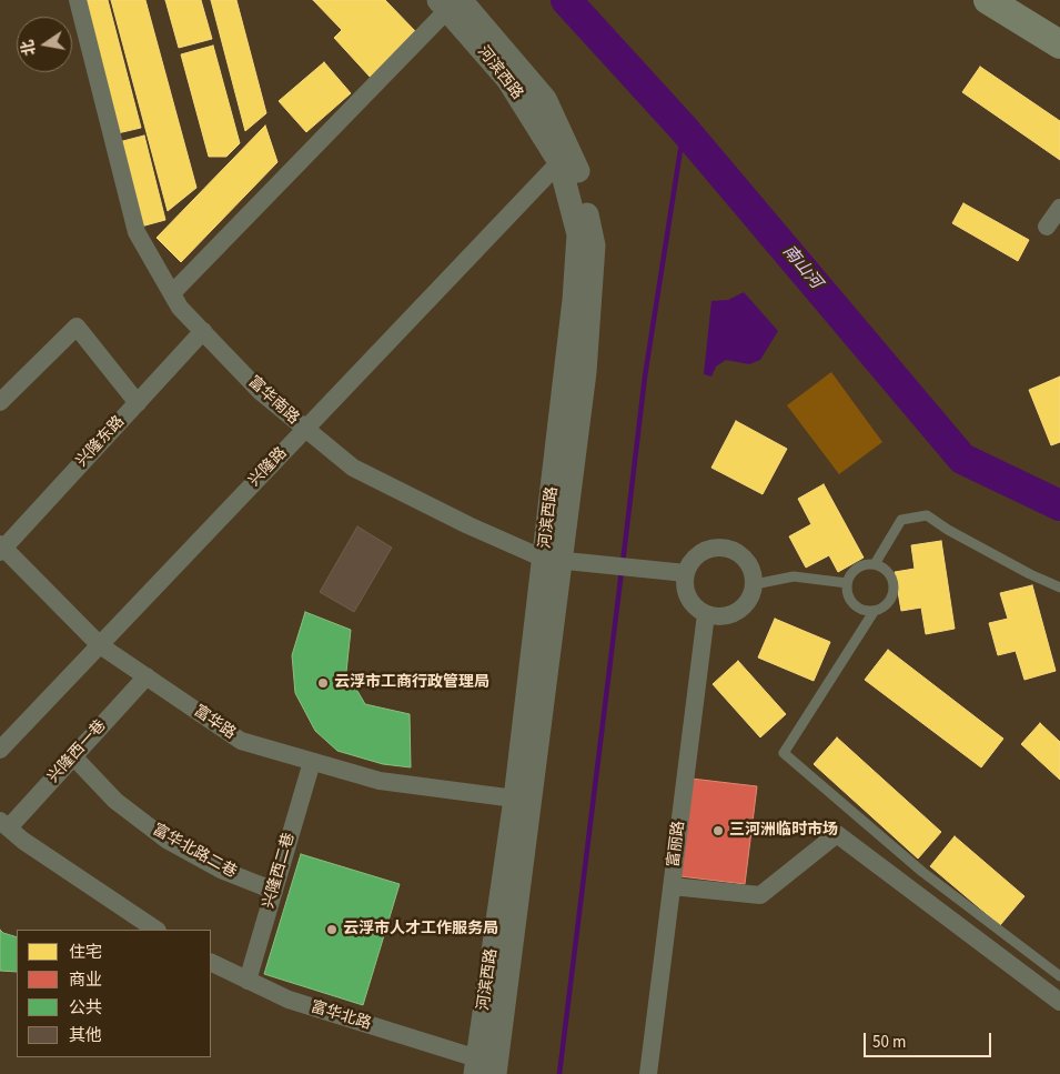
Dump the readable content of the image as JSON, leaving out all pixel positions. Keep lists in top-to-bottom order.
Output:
{
  "streets": {
    "street": [
      "河滨西路",
      "富华南路",
      "兴隆东路",
      "兴隆路",
      "富华路",
      "兴隆西一巷",
      "富丽路",
      "富华北路二巷",
      "兴隆西二巷",
      "富华北路"
    ]
  },
  "crossings": [
    ["河滨西路", "富华南路"],
    ["河滨西路", "兴隆路"],
    ["河滨西路", "富华路"],
    ["河滨西路", "富华北路"],
    ["富华南路", "兴隆东路"],
    ["富华南路", "兴隆路"],
    ["富华南路", "富丽路"],
    ["兴隆东路", "富华路"],
    ["兴隆路", "富华路"],
    ["富华路", "兴隆西一巷"],
    ["富华路", "兴隆西二巷"],
    ["兴隆西一巷", "富华北路二巷"],
    ["富华北路二巷", "兴隆西二巷"],
    ["兴隆西二巷", "富华北路"]
  ],
  "water": ["南山河"],
  "places": ["云浮市工商行政管理局", "三河洲临时市场", "云浮市人才工作服务局"],
  "legend": [
    "住宅",
    "商业",
    "公共",
    "其他"
  ],
  "scale_bar": "50 m",
  "north": "left"
}
